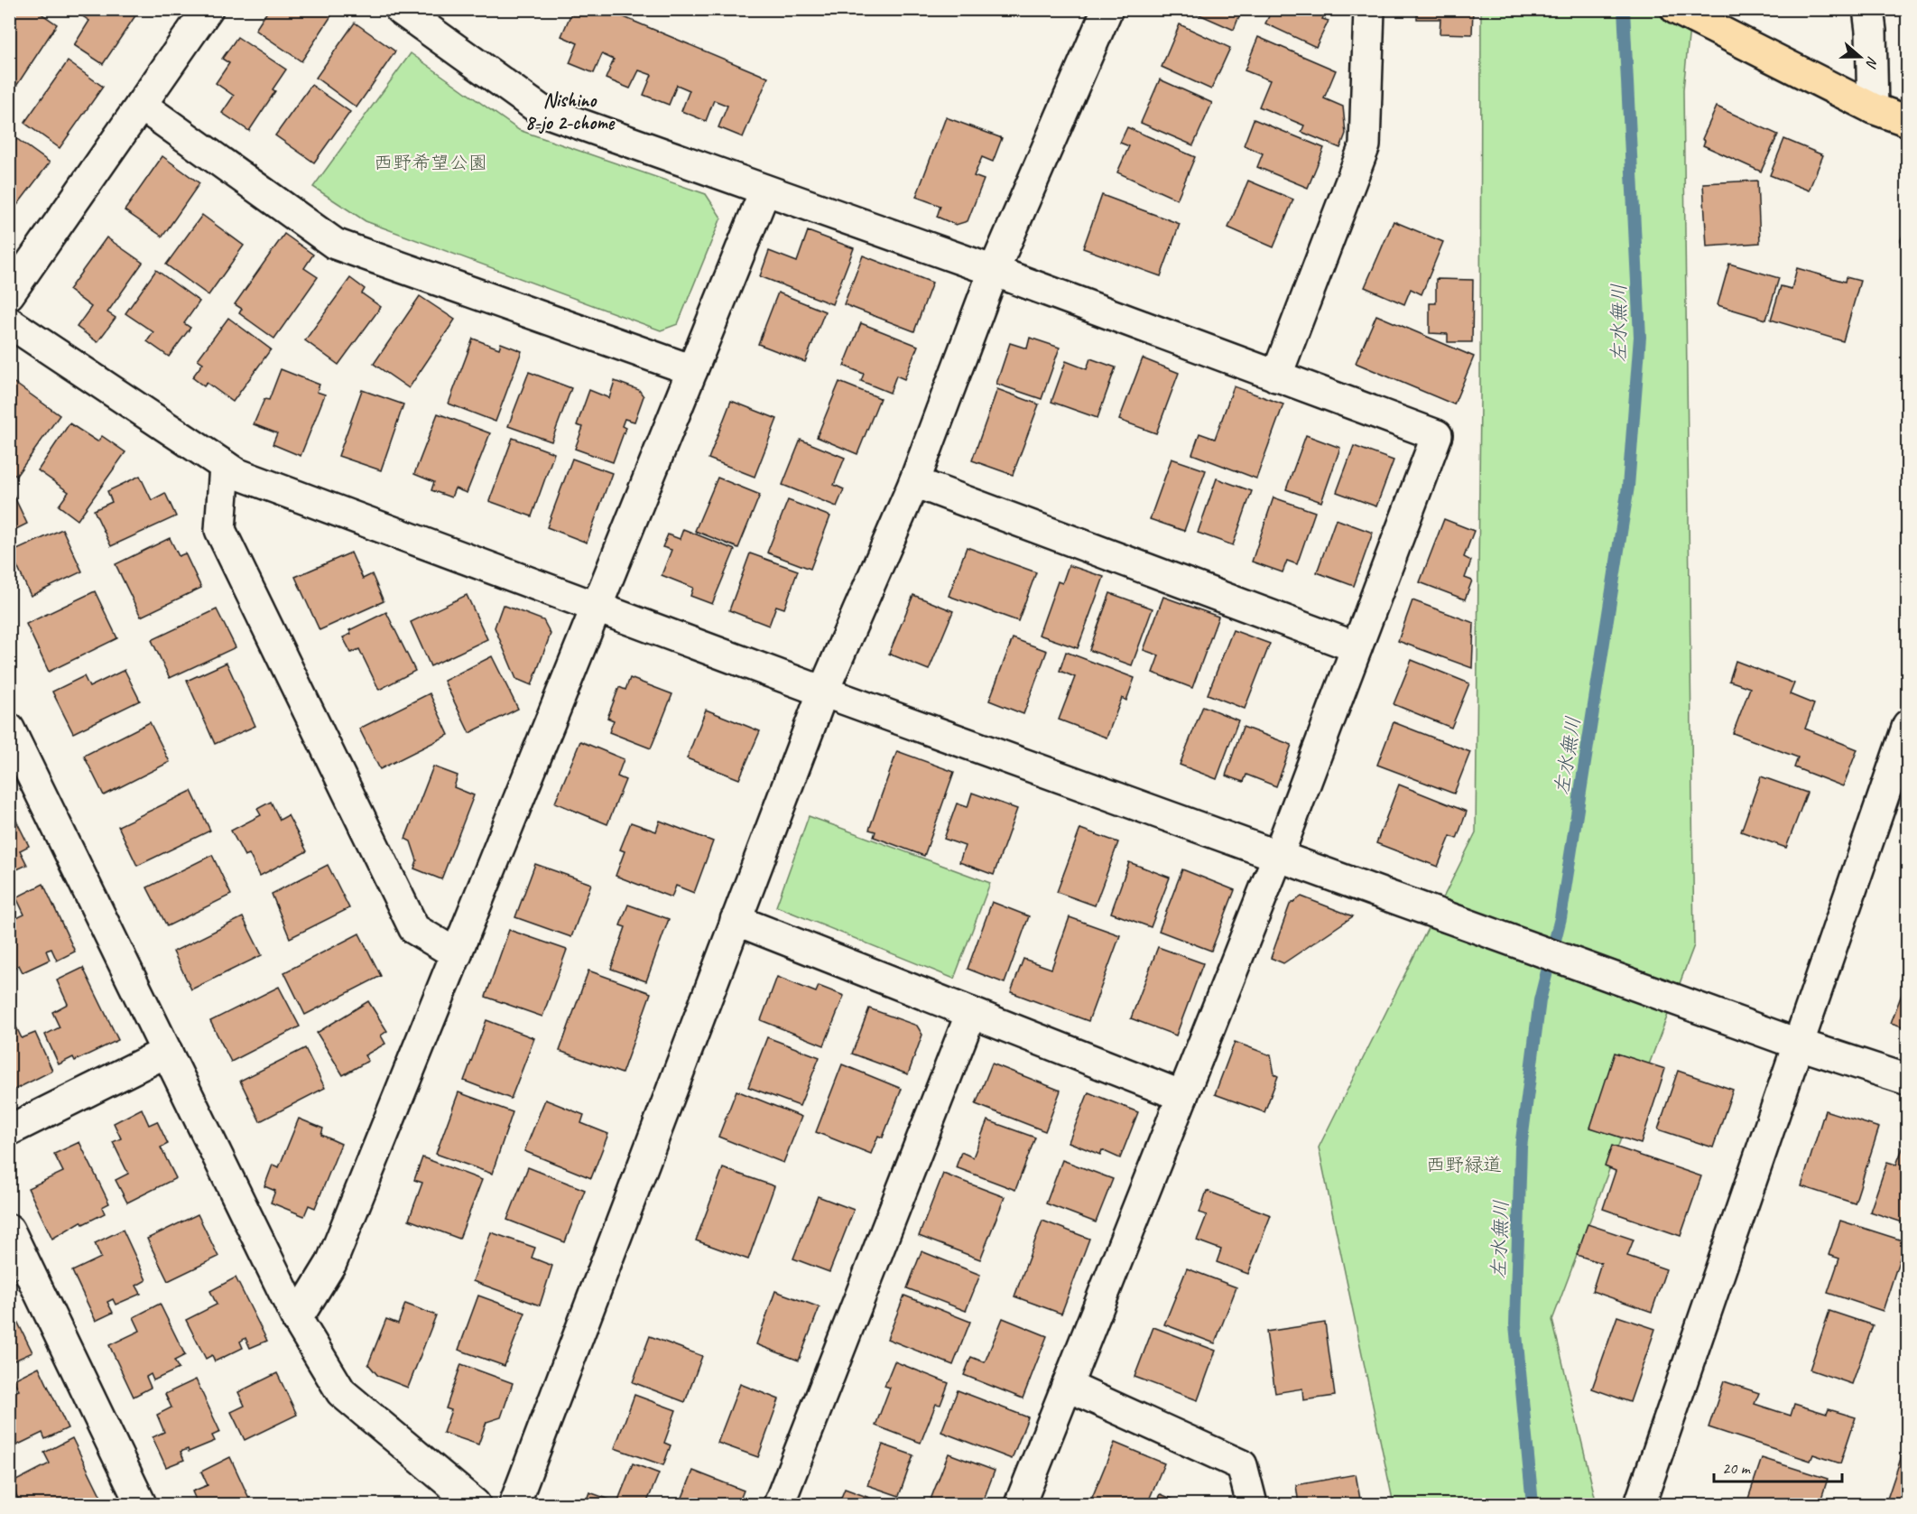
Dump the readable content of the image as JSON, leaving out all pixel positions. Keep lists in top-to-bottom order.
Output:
{
  "districts": ["Nishino 8-jo 2-chome"],
  "water": ["左水無川"],
  "parks": ["西野希望公園", "西野緑道"],
  "scale_bar": "20 m",
  "north": "right"
}
